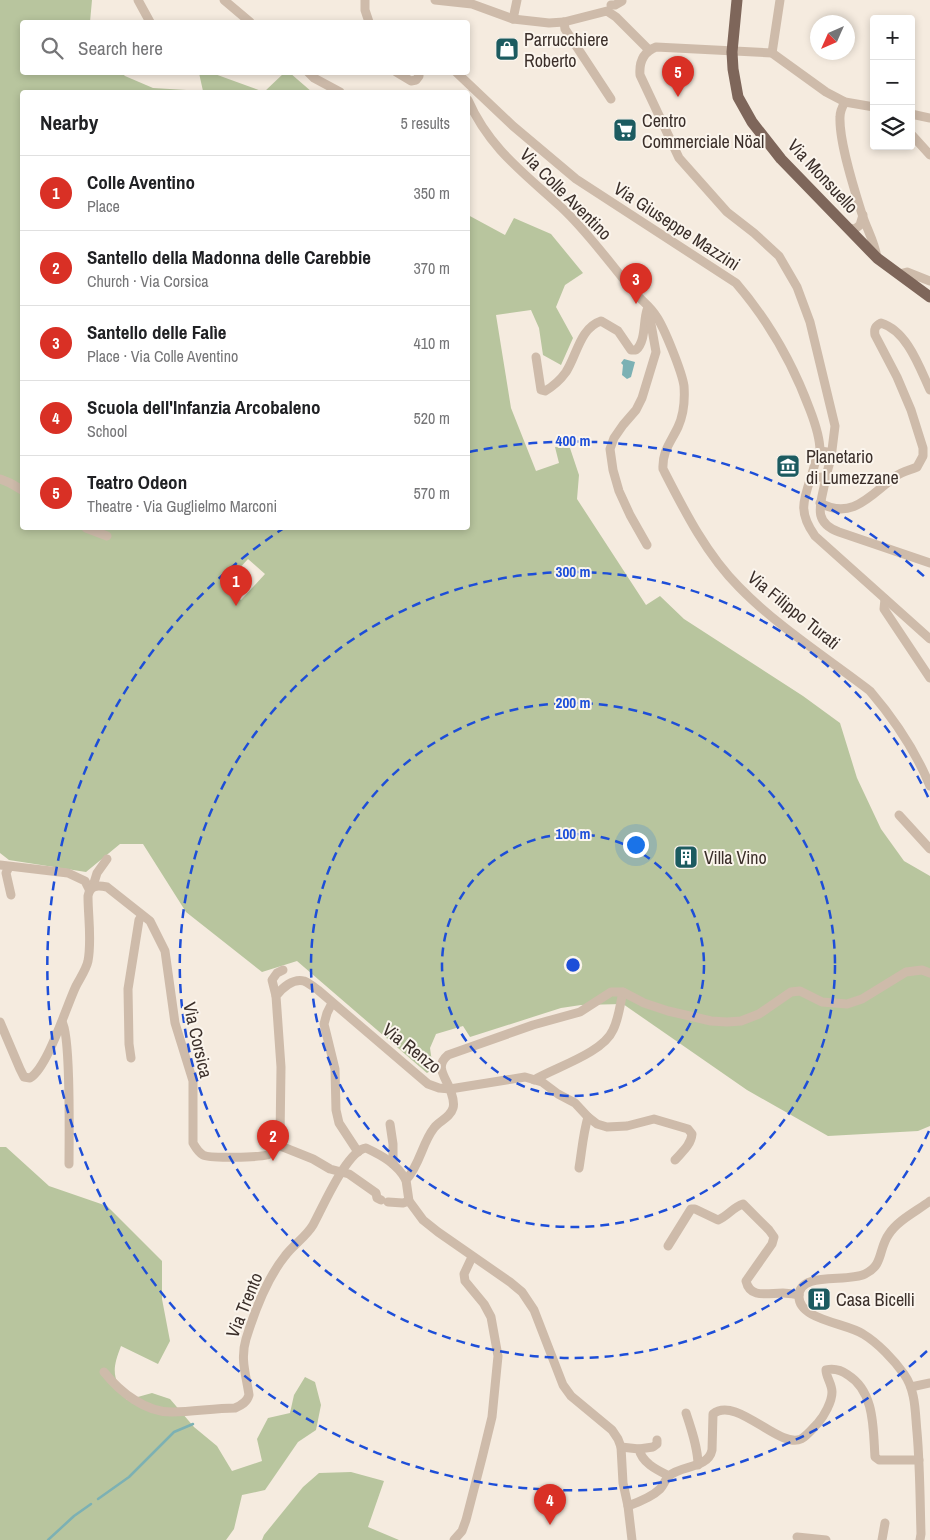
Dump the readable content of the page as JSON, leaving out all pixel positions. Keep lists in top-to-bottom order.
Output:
{
  "streets": {
    "main road": ["Via Monsuello"],
    "street": [
      "Via Colle Aventino",
      "Via Giuseppe Mazzini",
      "Via Filippo Turati",
      "Via Corsica",
      "Via Renzo",
      "Via Trento"
    ]
  },
  "crossings": [
    ["Via Colle Aventino", "Via Filippo Turati"]
  ],
  "places": {
    "shop": ["Parrucchiere Roberto"],
    "supermarket": ["Centro Commerciale Nöal"],
    "museum": ["Planetario di Lumezzane"],
    "building": ["Villa Vino", "Casa Bicelli"]
  },
  "north": "bottom left",
  "page": {
    "map_buttons": ["+", "−"],
    "search": "Search here",
    "pins": [
      "5",
      "3",
      "1",
      "2",
      "4"
    ],
    "heading": ["Nearby", "5 results"],
    "list": [
      {
        "mark": "1",
        "name": "Colle Aventino",
        "note": "Place",
        "value": "350 m"
      },
      {
        "mark": "2",
        "name": "Santello della Madonna delle Carebbie",
        "note": "Church · Via Corsica",
        "value": "370 m"
      },
      {
        "mark": "3",
        "name": "Santello delle Falìe",
        "note": "Place · Via Colle Aventino",
        "value": "410 m"
      },
      {
        "mark": "4",
        "name": "Scuola dell'Infanzia Arcobaleno",
        "note": "School",
        "value": "520 m"
      },
      {
        "mark": "5",
        "name": "Teatro Odeon",
        "note": "Theatre · Via Guglielmo Marconi",
        "value": "570 m"
      }
    ]
  },
  "rings": [
    "400 m",
    "300 m",
    "200 m",
    "100 m"
  ]
}
